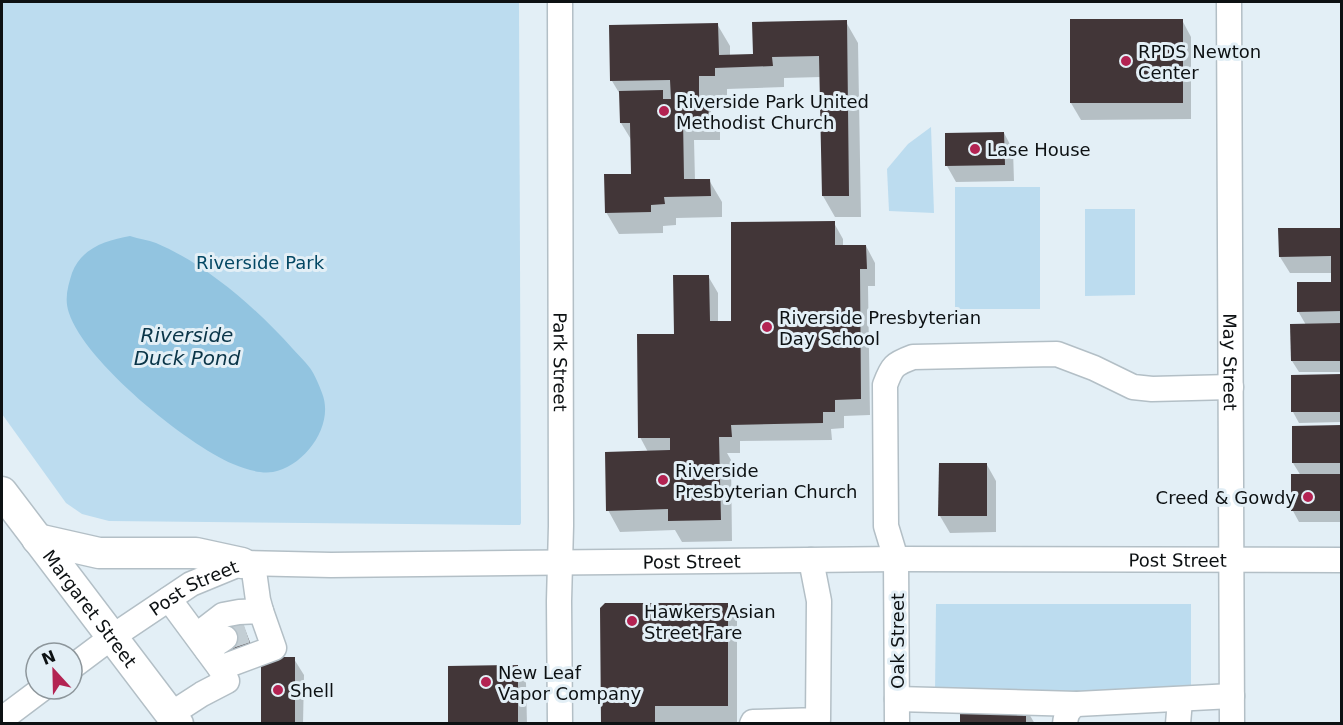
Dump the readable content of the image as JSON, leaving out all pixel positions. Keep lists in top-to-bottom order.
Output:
{
  "streets": {
    "main road": ["Margaret Street"],
    "street": [
      "Park Street",
      "May Street",
      "Post Street",
      "Oak Street"
    ]
  },
  "crossings": [
    ["Park Street", "Post Street"],
    ["May Street", "Post Street"],
    ["May Street", "Oak Street"],
    ["Post Street", "Margaret Street"],
    ["Post Street", "Oak Street"]
  ],
  "water": ["Riverside Duck Pond"],
  "parks": ["Riverside Park"],
  "places": [
    "RPDS Newton Center",
    "Riverside Park United Methodist Church",
    "Lase House",
    "Riverside Presbyterian Day School",
    "Riverside Presbyterian Church",
    "Creed & Gowdy",
    "Hawkers Asian Street Fare",
    "New Leaf Vapor Company",
    "Shell"
  ],
  "north": "top"
}
